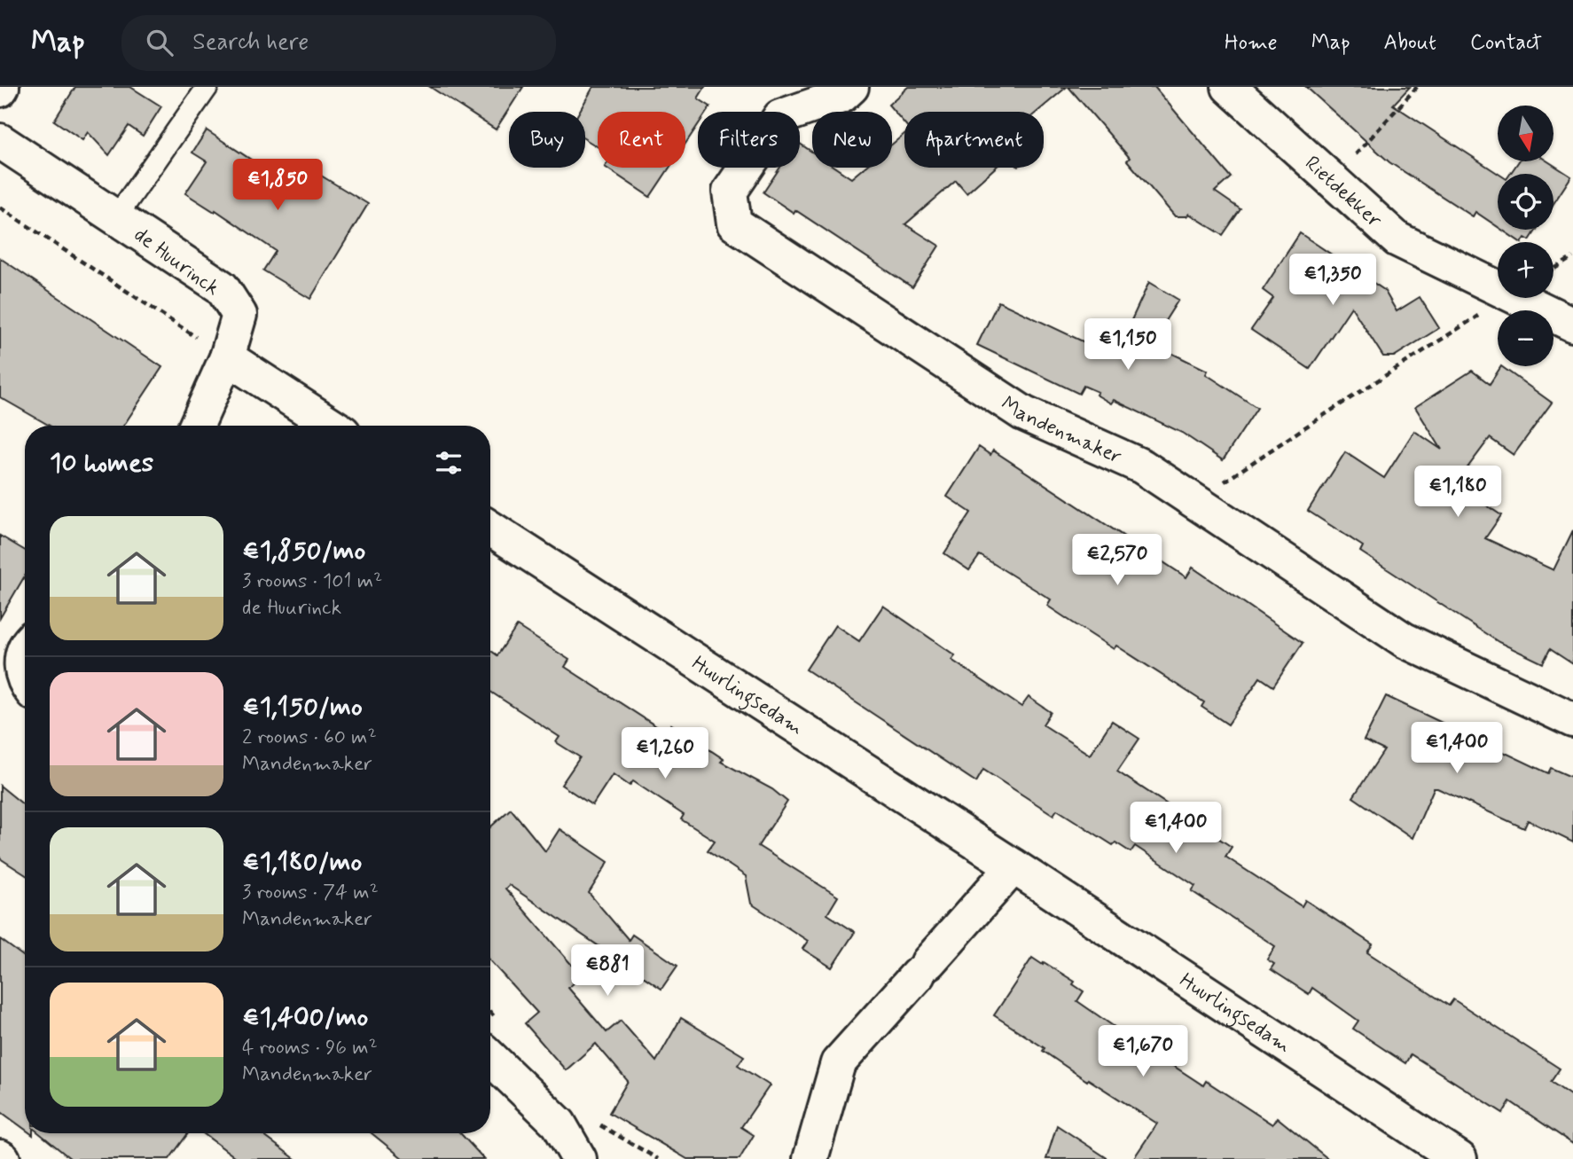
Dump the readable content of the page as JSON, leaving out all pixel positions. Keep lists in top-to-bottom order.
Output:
{
  "streets": {
    "street": [
      "Rietdekker",
      "de Huurinck",
      "Mandenmaker",
      "Huurlingsedam"
    ]
  },
  "north": "bottom",
  "page": {
    "header": "Map",
    "search": "Search here",
    "nav": [
      "Home",
      "Map",
      "About",
      "Contact"
    ],
    "map_buttons": ["+", "−"],
    "chip": [
      "Buy",
      "Rent",
      "Filters",
      "New",
      "Apartment"
    ],
    "price": [
      "€1,850",
      "€1,350",
      "€1,150",
      "€1,180",
      "€2,570",
      "€1,400",
      "€1,260",
      "€1,400",
      "€881",
      "€1,670"
    ],
    "heading": "10 homes",
    "list": [
      {
        "name": "€1,850/mo",
        "note": "3 rooms · 101 m² · de Huurinck"
      },
      {
        "name": "€1,150/mo",
        "note": "2 rooms · 60 m² · Mandenmaker"
      },
      {
        "name": "€1,180/mo",
        "note": "3 rooms · 74 m² · Mandenmaker"
      },
      {
        "name": "€1,400/mo",
        "note": "4 rooms · 96 m² · Mandenmaker"
      }
    ]
  }
}
